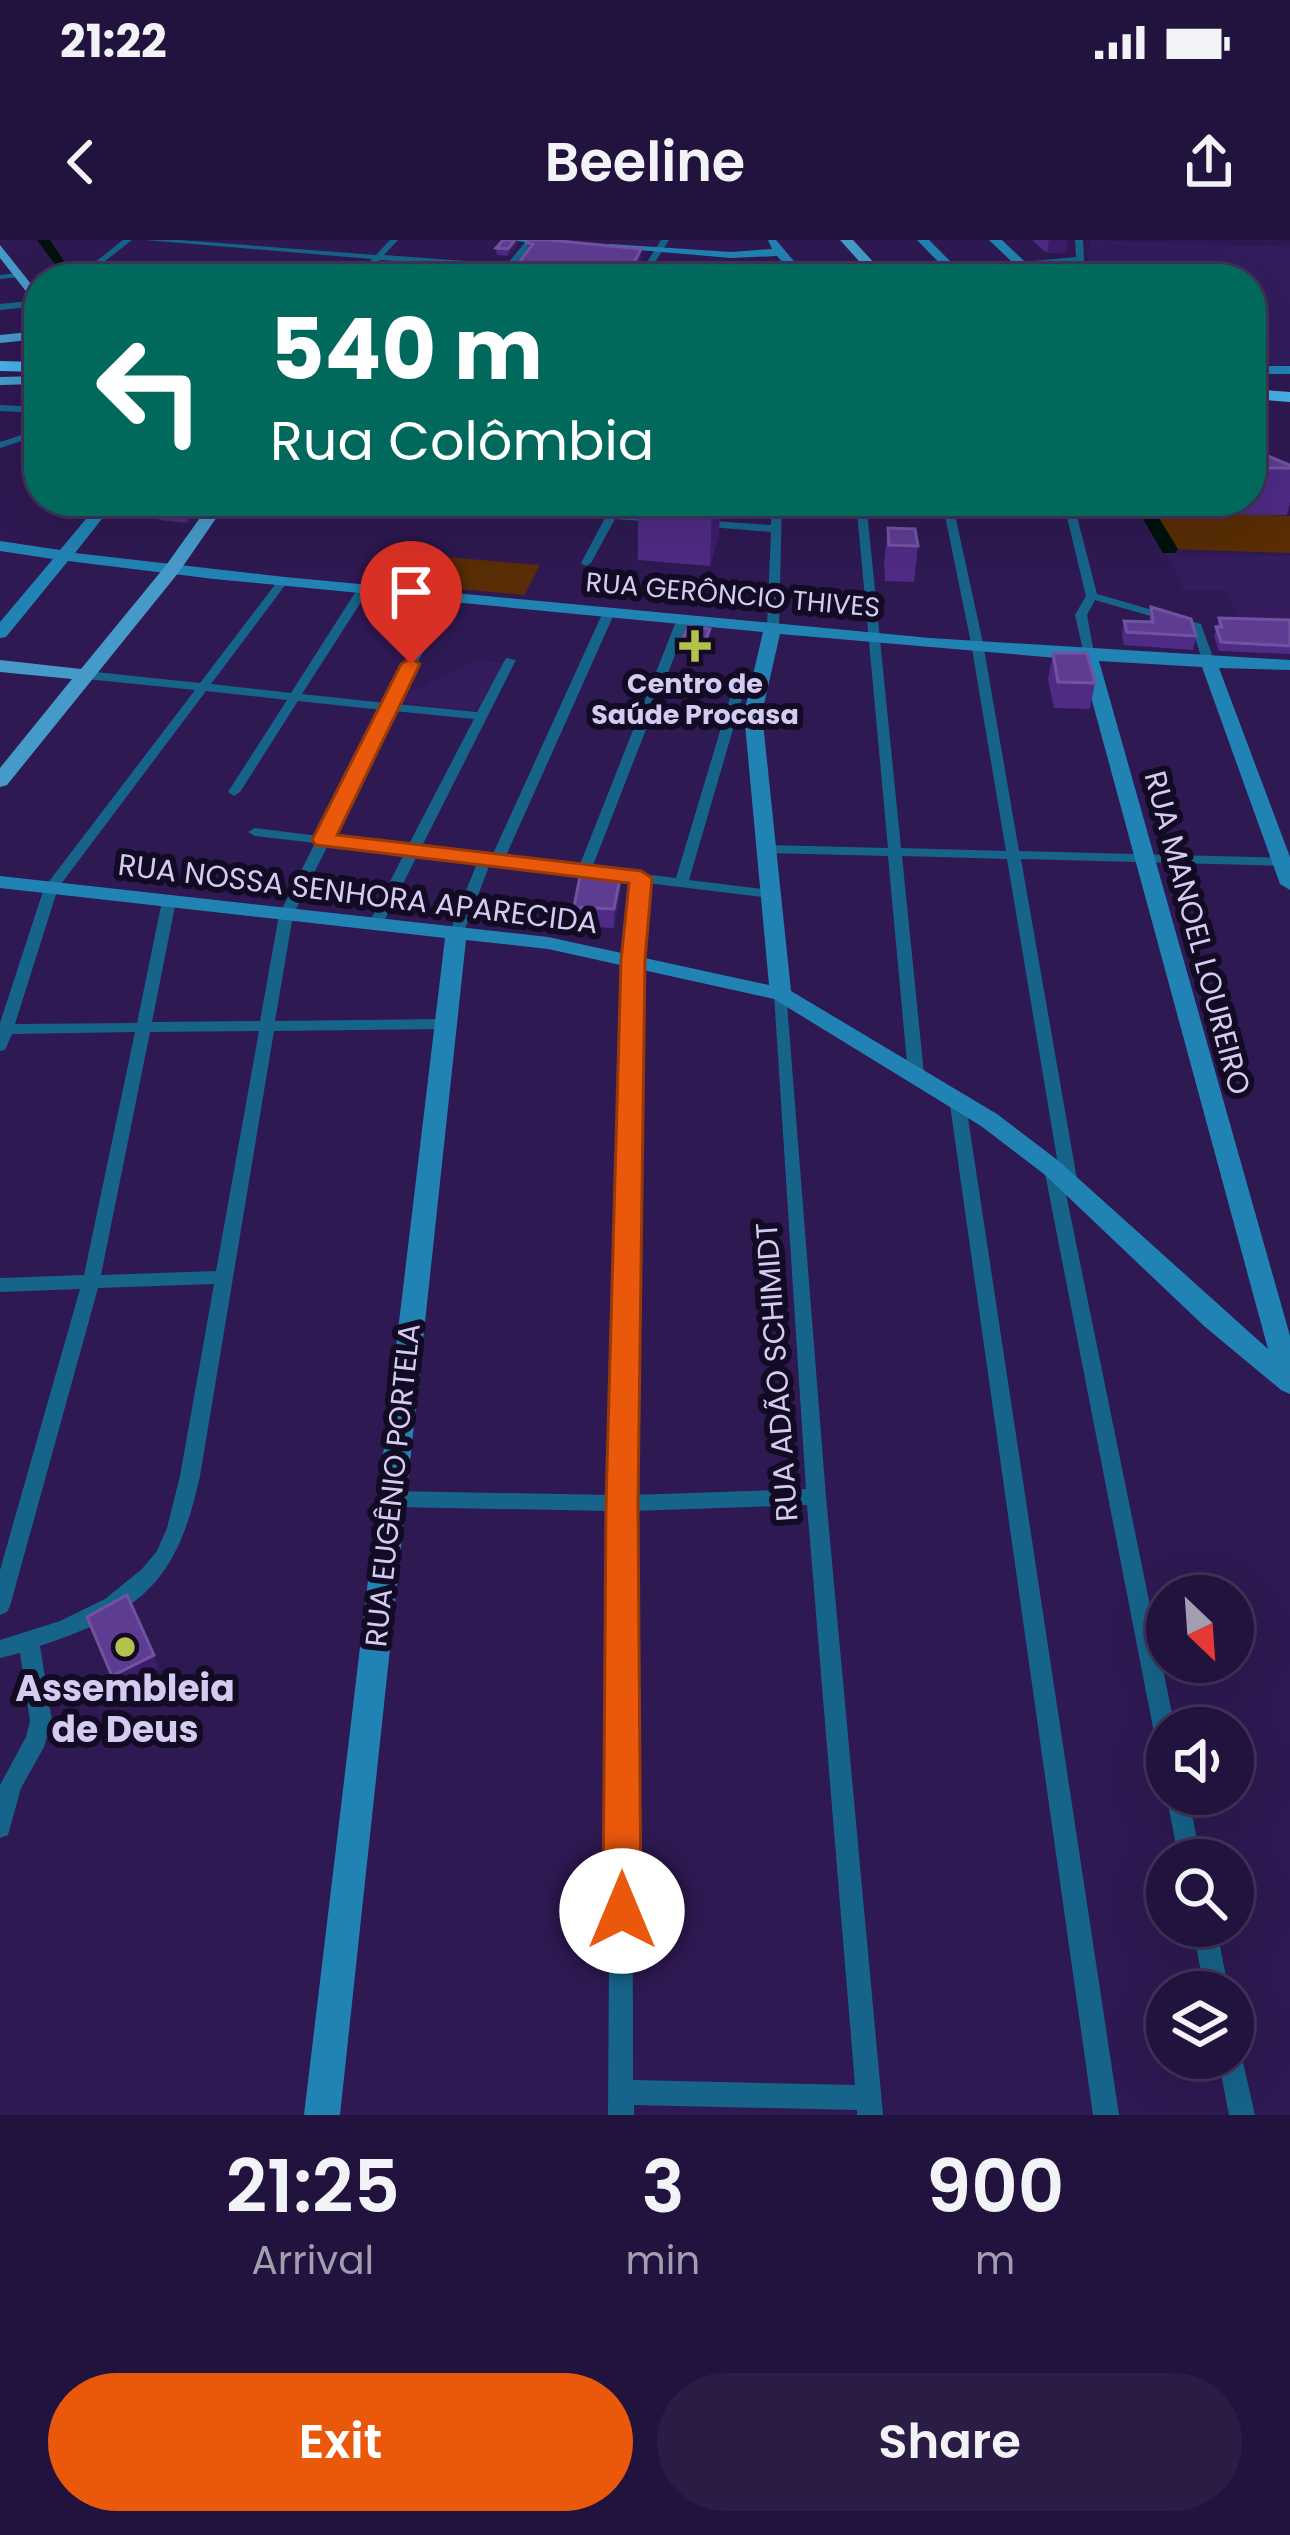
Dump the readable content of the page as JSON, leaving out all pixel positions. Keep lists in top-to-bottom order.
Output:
{
  "streets": {
    "street": [
      "RUA GERÔNCIO THIVES",
      "RUA NOSSA SENHORA APARECIDA",
      "RUA MANOEL LOUREIRO",
      "RUA ADÃO SCHIMIDT",
      "RUA EUGÊNIO PORTELA"
    ]
  },
  "crossings": [
    ["RUA GERÔNCIO THIVES", "RUA MANOEL LOUREIRO"],
    ["RUA GERÔNCIO THIVES", "RUA ADÃO SCHIMIDT"],
    ["RUA GERÔNCIO THIVES", "RUA EUGÊNIO PORTELA"],
    ["RUA NOSSA SENHORA APARECIDA", "RUA MANOEL LOUREIRO"],
    ["RUA NOSSA SENHORA APARECIDA", "RUA ADÃO SCHIMIDT"],
    ["RUA NOSSA SENHORA APARECIDA", "RUA EUGÊNIO PORTELA"]
  ],
  "places": {
    "health": ["Centro de Saúde Procasa"],
    "other": ["Assembleia de Deus"]
  },
  "north": "bottom right",
  "page": {
    "status": "21:22",
    "header": "Beeline",
    "turn": ["540 m", "Rua Colômbia"],
    "eta": [
      "21:25",
      "Arrival",
      "3",
      "min",
      "900",
      "m"
    ],
    "buttons": ["Exit", "Share"]
  }
}
